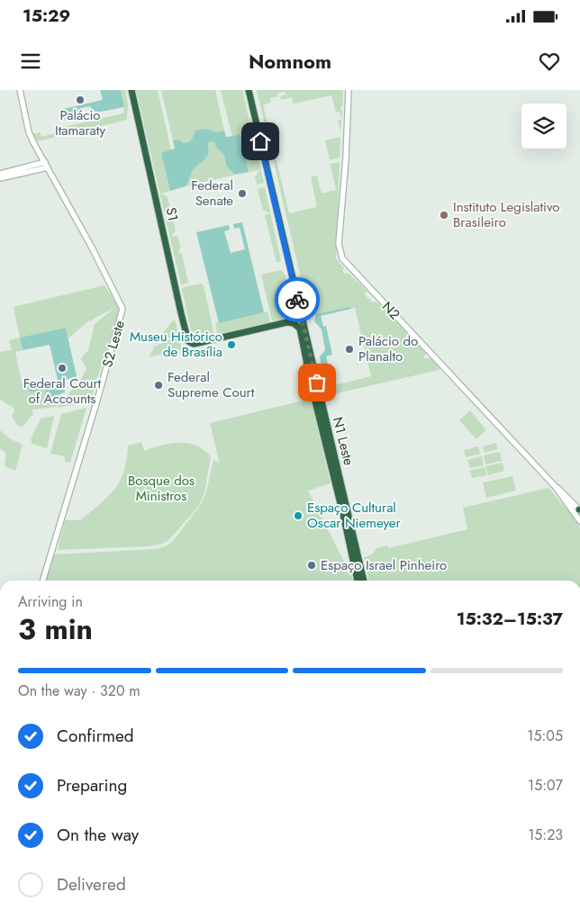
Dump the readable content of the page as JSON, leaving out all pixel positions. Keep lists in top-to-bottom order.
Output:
{
  "streets": {
    "highway": ["S1", "N1 Leste"],
    "main road": ["N2", "S2 Leste"]
  },
  "crossings": [
    ["S1", "N1 Leste"]
  ],
  "parks": ["Bosque dos Ministros"],
  "places": [
    "Palácio Itamaraty",
    "Federal Senate",
    "Instituto Legislativo Brasileiro",
    "Museu Histórico de Brasília",
    "Palácio do Planalto",
    "Federal Court of Accounts",
    "Federal Supreme Court",
    "Espaço Cultural Oscar Niemeyer",
    "Espaço Israel Pinheiro"
  ],
  "page": {
    "status": "15:29",
    "header": "Nomnom",
    "heading": ["3 min", "Arriving in", "15:32–15:37"],
    "bar": "On the way · 320 m",
    "list": [
      ["Confirmed", "15:05"],
      ["Preparing", "15:07"],
      ["On the way", "15:23"],
      "Delivered"
    ]
  }
}
